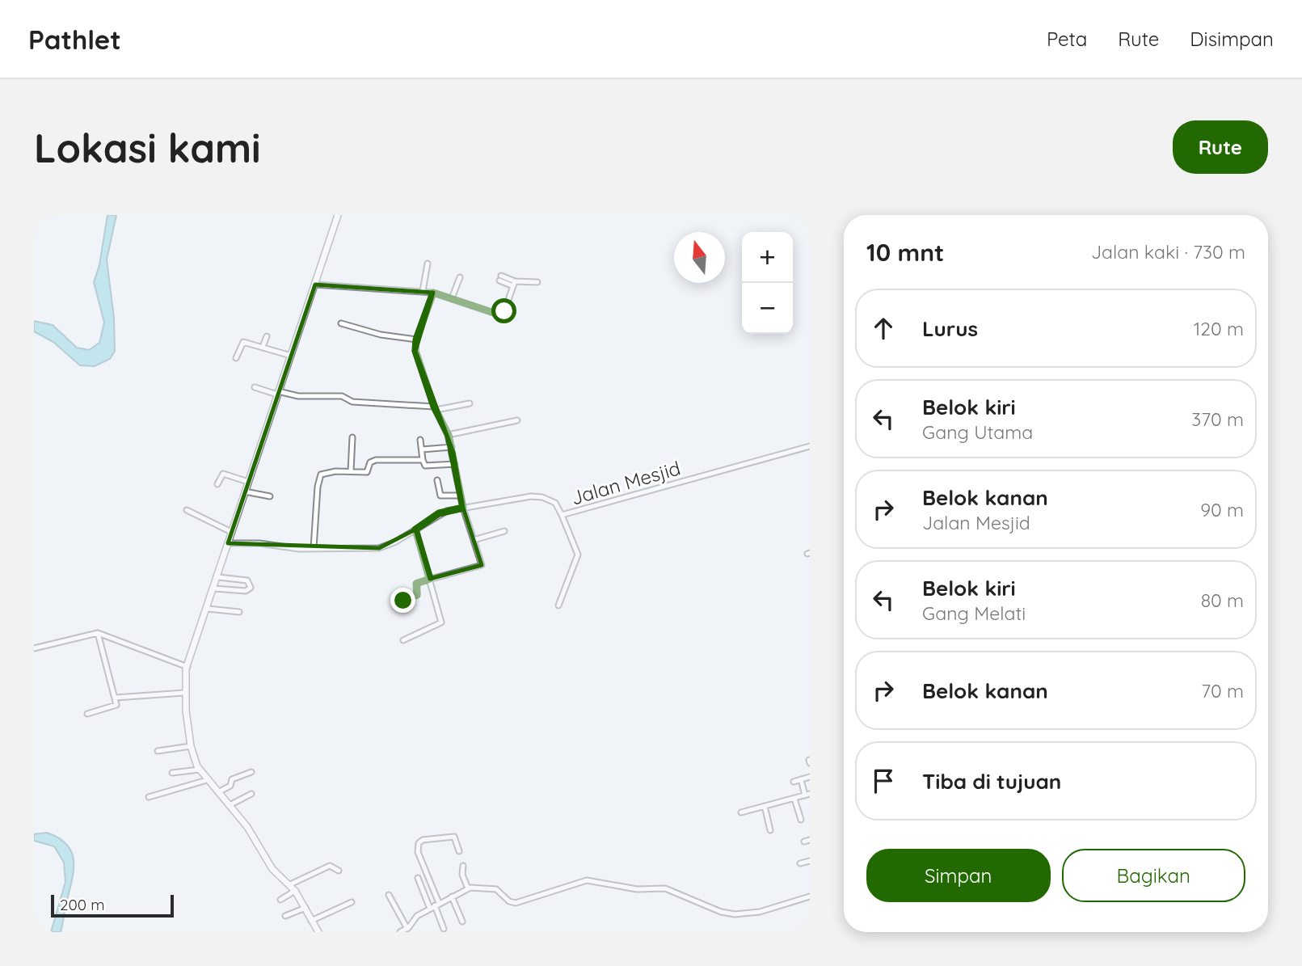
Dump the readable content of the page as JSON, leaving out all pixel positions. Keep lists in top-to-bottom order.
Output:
{
  "streets": {
    "street": ["Jalan Mesjid"]
  },
  "scale_bar": "200 m",
  "north": "top",
  "page": {
    "header": "Pathlet",
    "nav": ["Peta", "Rute", "Disimpan"],
    "buttons": [
      "Rute",
      ["Simpan", "Bagikan"]
    ],
    "title": "Lokasi kami",
    "heading": ["10 mnt", "Jalan kaki · 730 m"],
    "map_buttons": ["+", "−"],
    "list": [
      ["Lurus", "120 m"],
      ["Belok kiri", "Gang Utama", "370 m"],
      ["Belok kanan", "Jalan Mesjid", "90 m"],
      ["Belok kiri", "Gang Melati", "80 m"],
      ["Belok kanan", "70 m"],
      "Tiba di tujuan"
    ],
    "scale": "200 m"
  }
}
